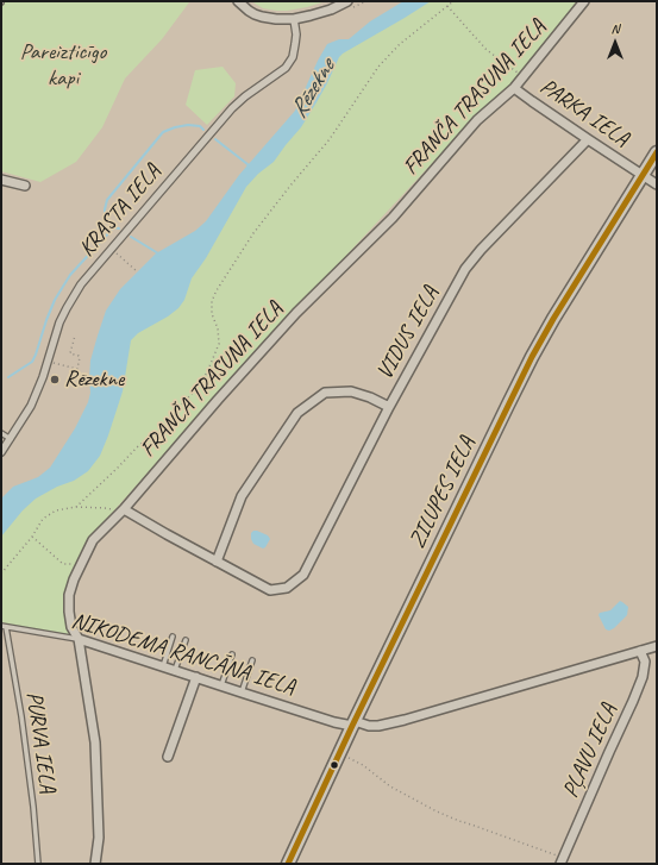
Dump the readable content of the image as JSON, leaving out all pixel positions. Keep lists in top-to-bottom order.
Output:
{
  "streets": {
    "main road": ["ZILUPES IELA"],
    "street": [
      "FRANČA TRASUNA IELA",
      "PARKA IELA",
      "KRASTA IELA",
      "VIDUS IELA",
      "NIKODEMA RANCĀNA IELA",
      "PĻAVU IELA"
    ],
    "lane": ["PURVA IELA"]
  },
  "crossings": [
    ["FRANČA TRASUNA IELA", "PARKA IELA"],
    ["FRANČA TRASUNA IELA", "NIKODEMA RANCĀNA IELA"],
    ["PARKA IELA", "VIDUS IELA"],
    ["PARKA IELA", "ZILUPES IELA"],
    ["ZILUPES IELA", "NIKODEMA RANCĀNA IELA"],
    ["NIKODEMA RANCĀNA IELA", "PURVA IELA"]
  ],
  "water": ["Rēzekne"],
  "parks": ["Pareizticīgo kapi"],
  "places": ["Rēzekne"],
  "north": "top"
}
